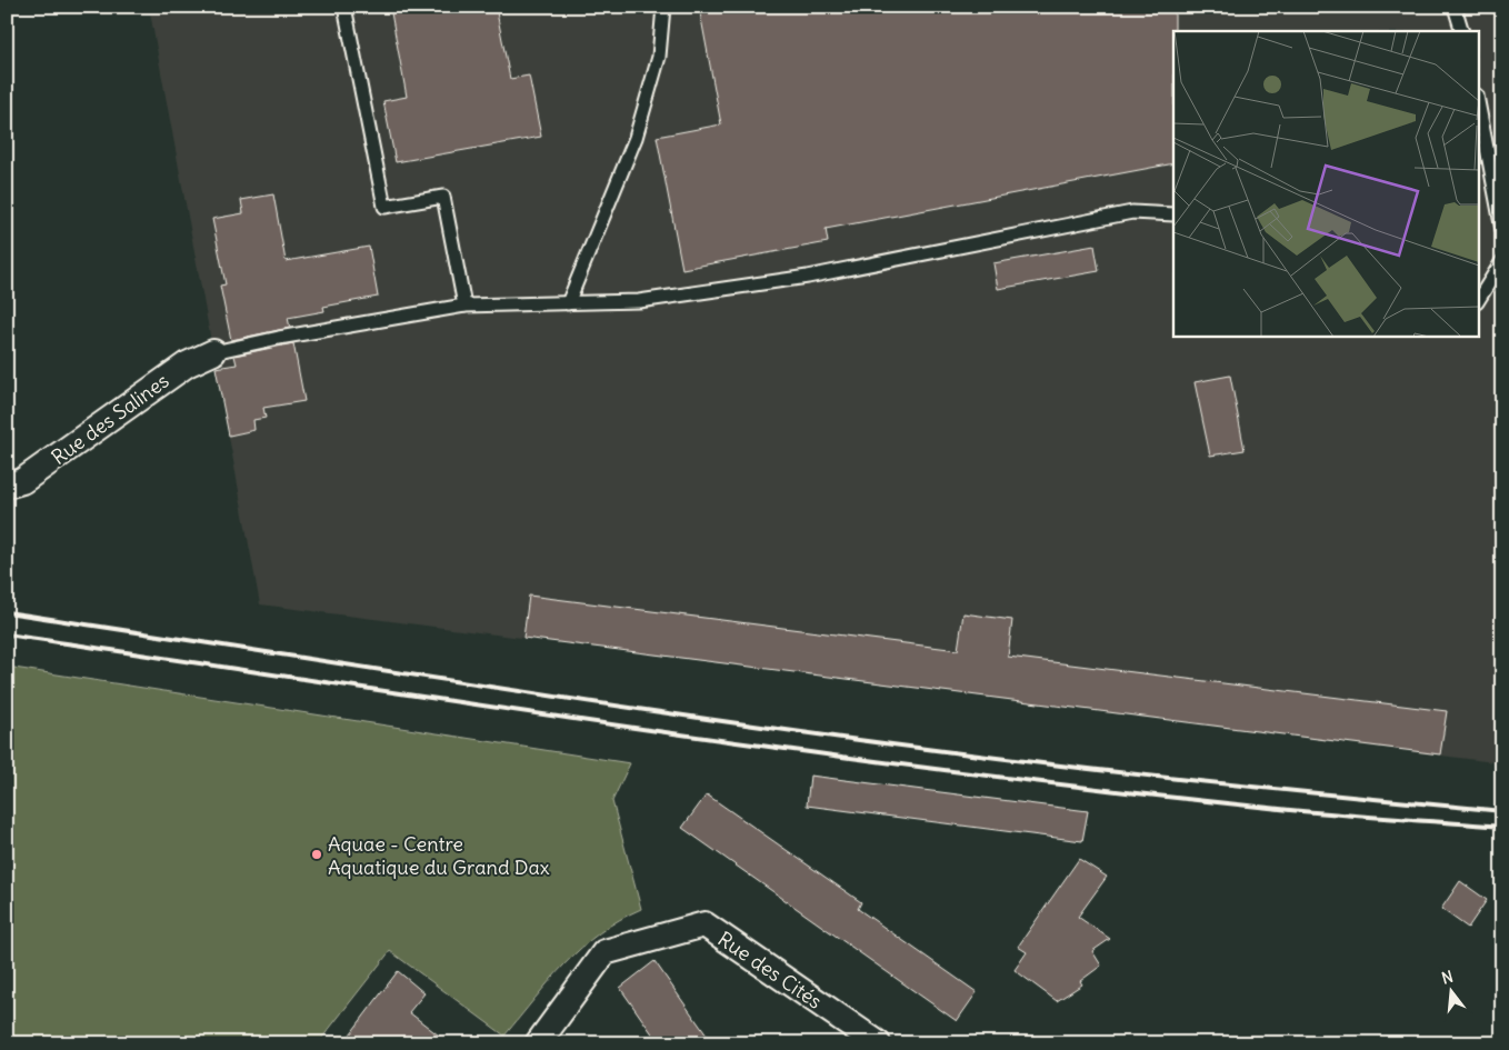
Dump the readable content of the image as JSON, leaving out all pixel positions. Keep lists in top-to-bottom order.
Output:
{
  "streets": {
    "street": ["Rue des Salines", "Rue des Cités"]
  },
  "places": ["Aquae - Centre Aquatique du Grand Dax"],
  "north": "top"
}
